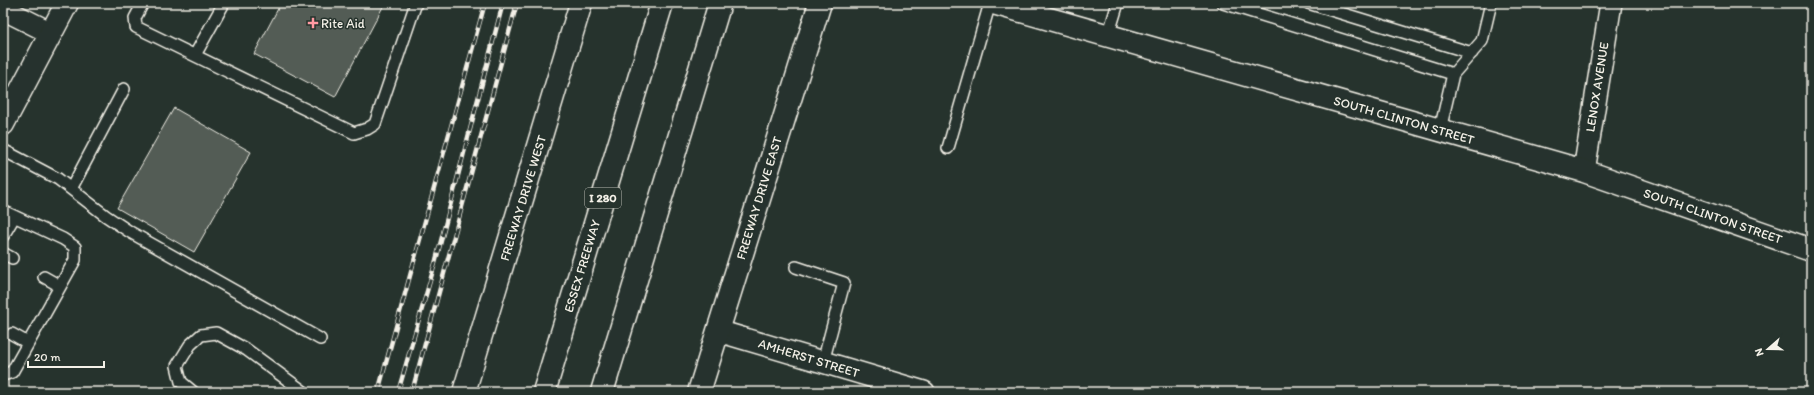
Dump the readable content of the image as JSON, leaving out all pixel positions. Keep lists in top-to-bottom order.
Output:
{
  "streets": {
    "main road": [
      "SOUTH CLINTON STREET",
      "FREEWAY DRIVE WEST",
      "I 280",
      "FREEWAY DRIVE EAST",
      "ESSEX FREEWAY"
    ],
    "street": ["LENOX AVENUE", "AMHERST STREET"]
  },
  "crossings": [
    ["LENOX AVENUE", "SOUTH CLINTON STREET"],
    ["FREEWAY DRIVE EAST", "AMHERST STREET"]
  ],
  "places": {
    "health": ["Rite Aid"]
  },
  "scale_bar": "20 m",
  "north": "left"
}
